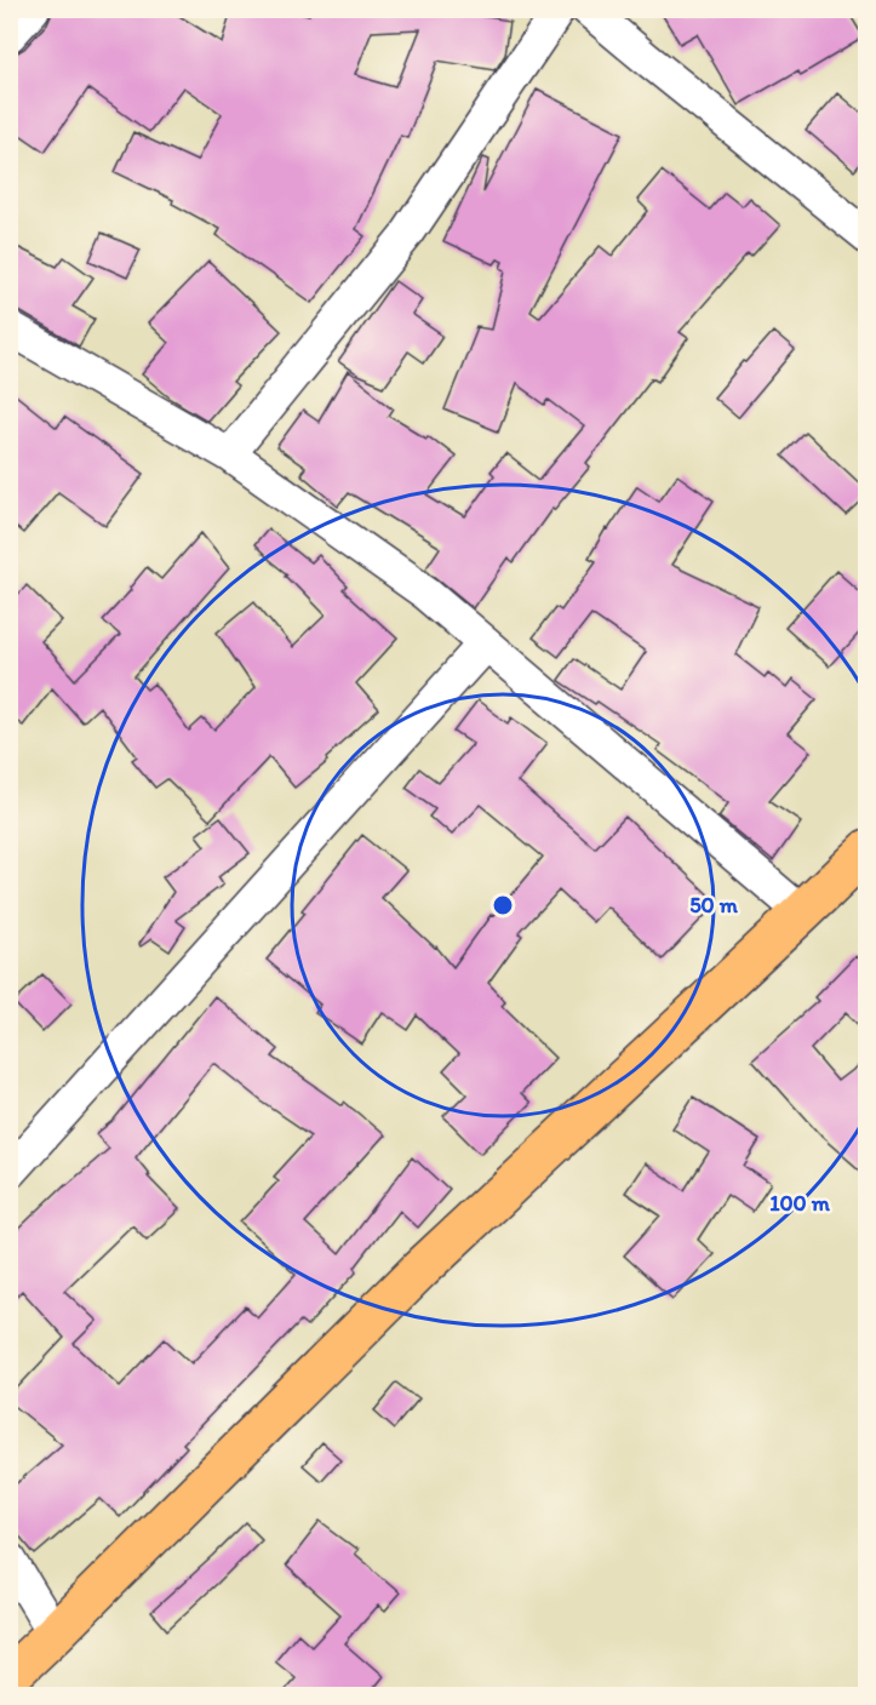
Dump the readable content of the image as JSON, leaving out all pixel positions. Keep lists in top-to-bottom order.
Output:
{
  "rings": ["50 m", "100 m"]
}
